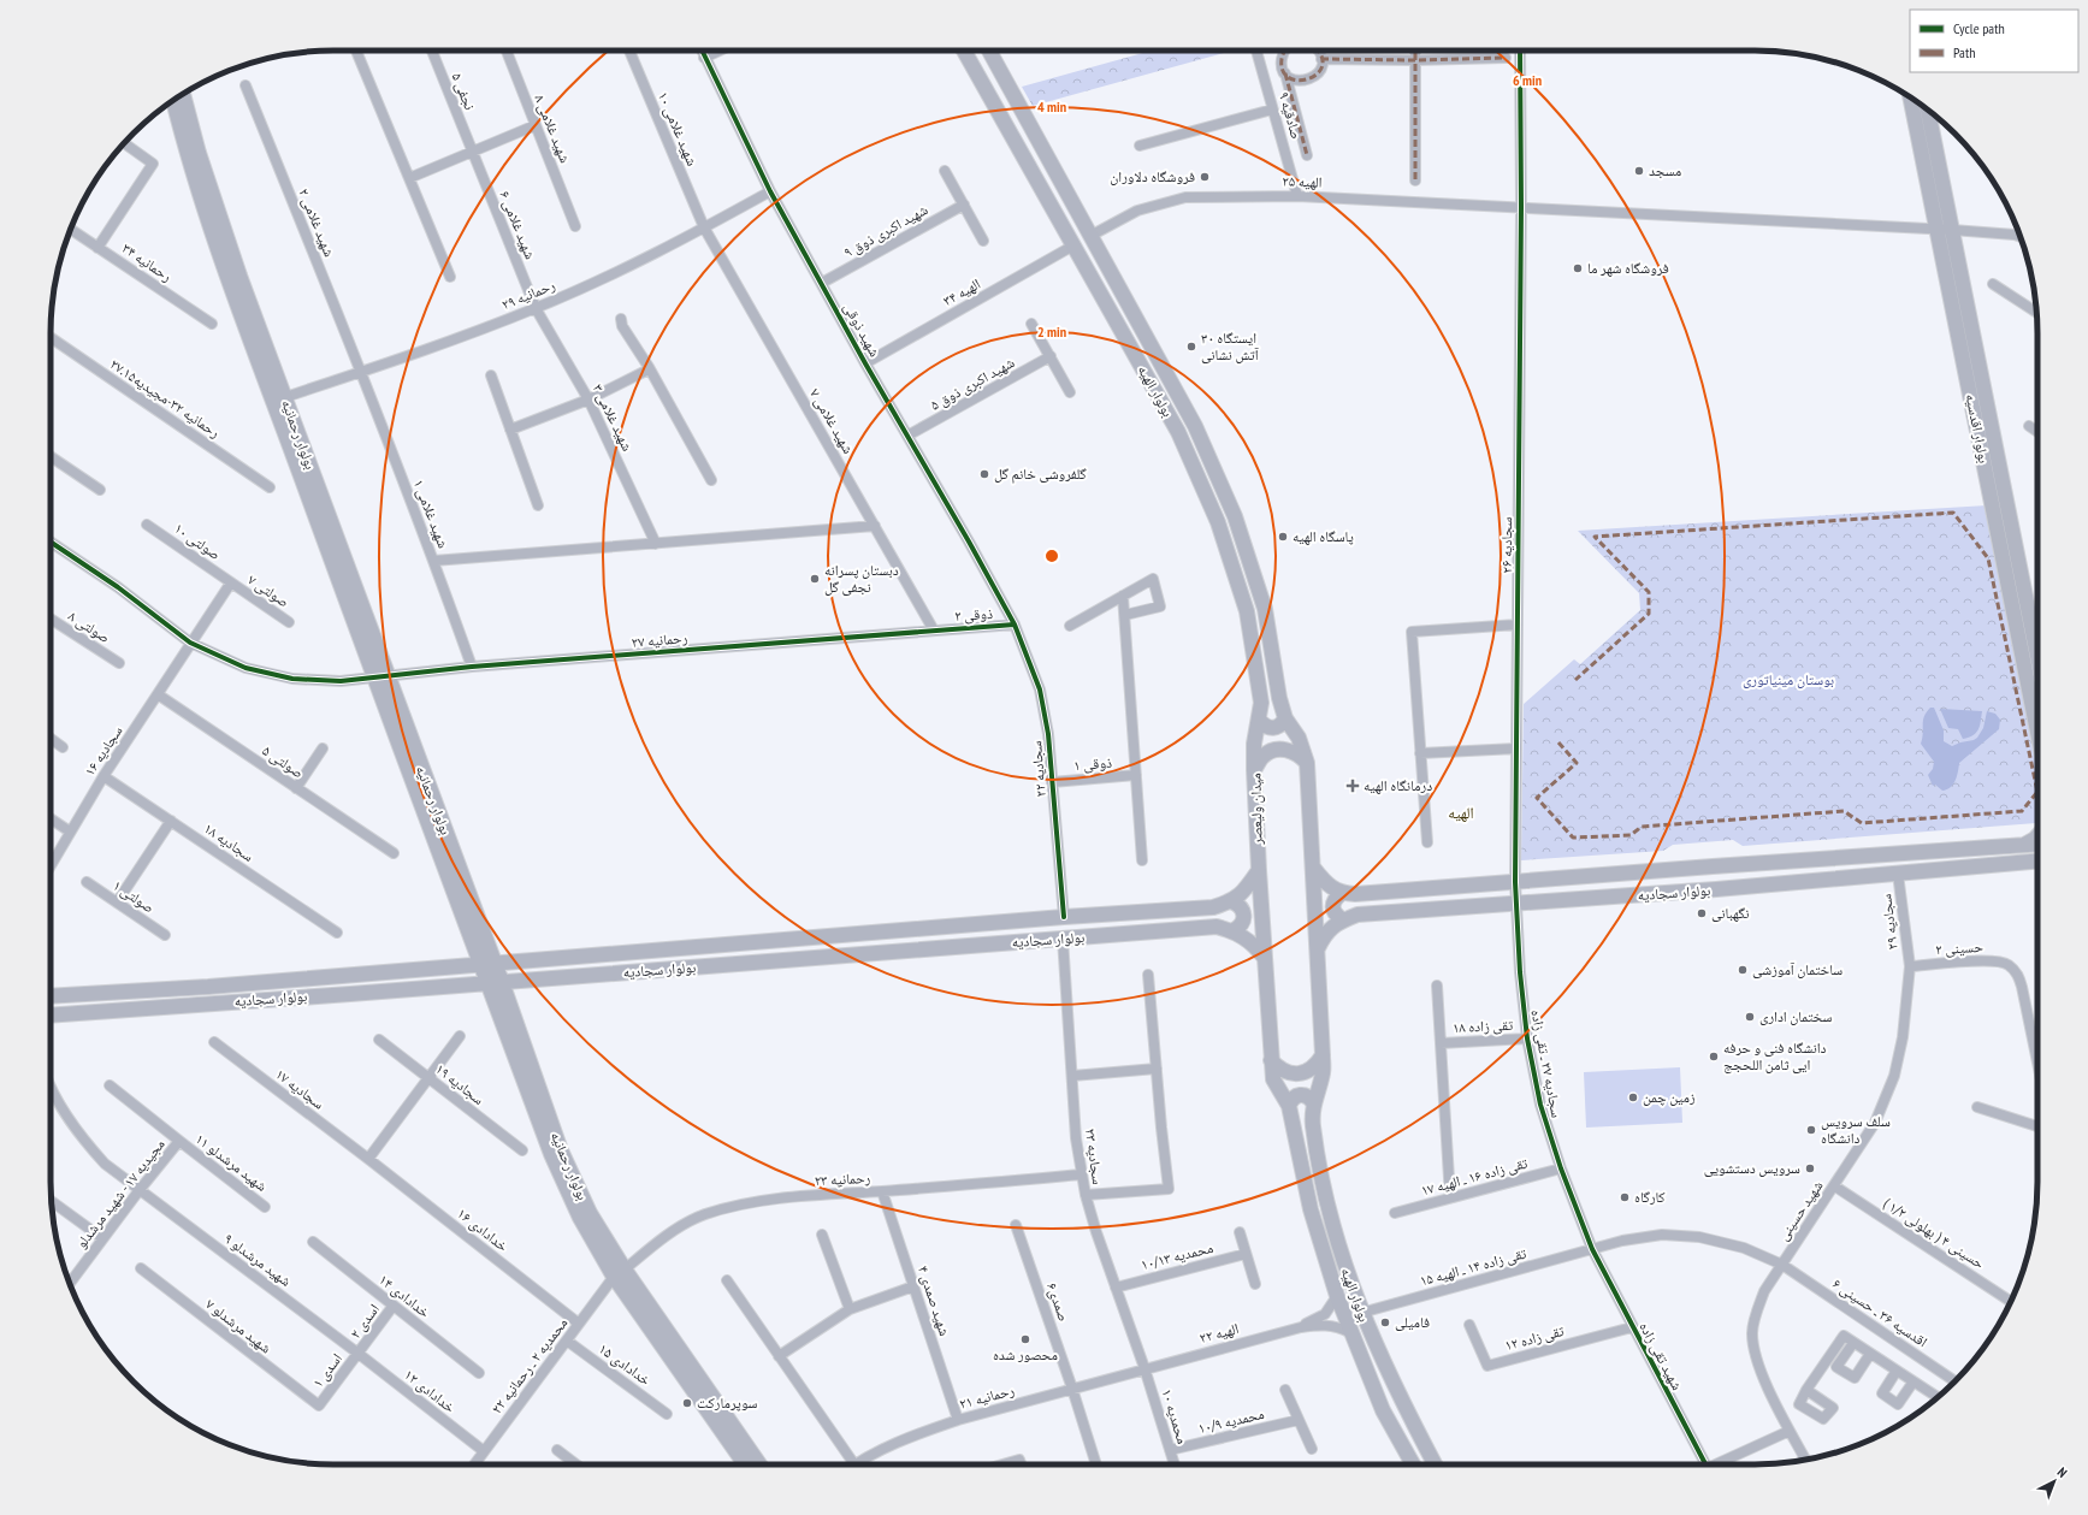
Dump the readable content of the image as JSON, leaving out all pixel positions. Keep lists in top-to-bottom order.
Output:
{
  "streets": {
    "main road": [
      "بولوار الهیه",
      "بولوار اقدسیه",
      "بولوار رحمانیه",
      "میدان ولیعصر",
      "بولوار سجادیه"
    ],
    "street": [
      "نجفی ۵",
      "صادقیه ۹",
      "شهید غلامی ۸",
      "شهید غلامی ۱۰",
      "الهیه ۲۵",
      "شهید غلامی ۲",
      "شهید غلامی ۶",
      "شهید اکبری ذوق ۹",
      "رحمانیه ۳۴",
      "الهیه ۳۴",
      "رحمانیه ۲۹",
      "شهید ذوقی",
      "شهید اکبری ذوق ۵",
      "رحمانیه ۳۲-مجیدیه۲۷.۱۵",
      "شهید غلامی ۳",
      "شهید غلامی ۷",
      "شهید غلامی ۱",
      "صولتی ۱۰",
      "سجادیه ۲۶",
      "صولتی ۷",
      "ذوقی ۲",
      "صولتی ۸",
      "رحمانیه ۲۷",
      "سجادیه ۱۶",
      "صولتی ۵",
      "ذوقی ۱",
      "سجادیه ۲۲",
      "سجادیه ۱۸",
      "صولتی ۱",
      "سجادیه ۲۹",
      "حسینی ۲",
      "تقی زاده ۱۸",
      "سجادیه ۲۷ ـ تقی زاده",
      "سجادیه ۱۹",
      "سجادیه ۱۷",
      "سجادیه ۲۳",
      "شهید مرشدلو ۱۱",
      "تقی زاده ۱۶ ـ الهیه ۱۷",
      "رحمانیه ۲۳",
      "مجیدیه ۱۷ - شهید مرشدلو",
      "شهید حسینی",
      "خدادادی ۱۶",
      "حسینی ۴ ( بهلولی ۱/۲ )",
      "محمدیه ۱۰/۱۳",
      "شهید مرشدلو ۹",
      "تقی زاده ۱۴ ـ الهیه ۱۵",
      "خدادادی ۱۴",
      "شهید صمدی ۴",
      "صمدی۶",
      "اقدسیه ۳۶ ـ حسینی ۶",
      "اسدی ۲",
      "شهید مرشدلو ۷",
      "الهیه ۲۲",
      "تقی زاده ۱۲",
      "شهید تقی زاده",
      "خدادادی ۱۵",
      "محمدیه ۲ ـ رحمانیه ۲۲",
      "اسدی ۱",
      "خدادادی ۱۲",
      "رحمانیه ۲۱",
      "محمدیه ۱۰",
      "محمدیه ۱۰/۹"
    ]
  },
  "crossings": [
    ["نجفی ۵", "شهید غلامی ۶"],
    ["صادقیه ۹", "الهیه ۲۵"],
    ["شهید غلامی ۱۰", "رحمانیه ۲۹"],
    ["شهید غلامی ۱۰", "شهید غلامی ۷"],
    ["الهیه ۲۵", "بولوار الهیه"],
    ["الهیه ۲۵", "بولوار اقدسیه"],
    ["الهیه ۲۵", "سجادیه ۲۶"],
    ["شهید غلامی ۲", "رحمانیه ۲۹"],
    ["شهید غلامی ۲", "شهید غلامی ۱"],
    ["شهید غلامی ۶", "رحمانیه ۲۹"],
    ["شهید غلامی ۶", "شهید غلامی ۳"],
    ["شهید اکبری ذوق ۹", "شهید ذوقی"],
    ["الهیه ۳۴", "شهید ذوقی"],
    ["الهیه ۳۴", "بولوار الهیه"],
    ["رحمانیه ۲۹", "شهید ذوقی"],
    ["رحمانیه ۲۹", "شهید غلامی ۳"],
    ["رحمانیه ۲۹", "شهید غلامی ۷"],
    ["رحمانیه ۲۹", "بولوار رحمانیه"],
    ["رحمانیه ۲۹", "شهید غلامی ۱"],
    ["شهید ذوقی", "شهید اکبری ذوق ۵"],
    ["شهید ذوقی", "ذوقی ۲"],
    ["شهید ذوقی", "سجادیه ۲۲"],
    ["بولوار الهیه", "میدان ولیعصر"],
    ["بولوار الهیه", "تقی زاده ۱۴ ـ الهیه ۱۵"],
    ["شهید غلامی ۷", "ذوقی ۲"],
    ["شهید غلامی ۷", "رحمانیه ۲۷"],
    ["بولوار رحمانیه", "رحمانیه ۲۷"],
    ["بولوار رحمانیه", "بولوار سجادیه"],
    ["بولوار رحمانیه", "رحمانیه ۲۳"],
    ["بولوار رحمانیه", "محمدیه ۲ ـ رحمانیه ۲۲"],
    ["شهید غلامی ۱", "رحمانیه ۲۷"],
    ["صولتی ۱۰", "صولتی ۷"],
    ["صولتی ۱۰", "سجادیه ۱۶"],
    ["سجادیه ۲۶", "بولوار سجادیه"],
    ["سجادیه ۲۶", "سجادیه ۲۷ ـ تقی زاده"],
    ["صولتی ۷", "سجادیه ۱۶"],
    ["ذوقی ۲", "رحمانیه ۲۷"],
    ["ذوقی ۲", "سجادیه ۲۲"],
    ["رحمانیه ۲۷", "سجادیه ۱۶"],
    ["سجادیه ۱۶", "صولتی ۵"],
    ["سجادیه ۱۶", "سجادیه ۱۸"],
    ["ذوقی ۱", "سجادیه ۲۲"],
    ["سجادیه ۲۲", "بولوار سجادیه"],
    ["میدان ولیعصر", "بولوار سجادیه"],
    ["بولوار سجادیه", "سجادیه ۲۹"],
    ["بولوار سجادیه", "سجادیه ۲۷ ـ تقی زاده"],
    ["بولوار سجادیه", "سجادیه ۲۳"],
    ["سجادیه ۲۹", "حسینی ۲"],
    ["سجادیه ۲۹", "شهید حسینی"],
    ["حسینی ۲", "شهید حسینی"],
    ["تقی زاده ۱۸", "سجادیه ۲۷ ـ تقی زاده"],
    ["سجادیه ۲۷ ـ تقی زاده", "تقی زاده ۱۶ ـ الهیه ۱۷"],
    ["سجادیه ۲۷ ـ تقی زاده", "تقی زاده ۱۴ ـ الهیه ۱۵"],
    ["سجادیه ۲۷ ـ تقی زاده", "شهید تقی زاده"],
    ["سجادیه ۱۷", "خدادادی ۱۶"],
    ["سجادیه ۲۳", "رحمانیه ۲۳"],
    ["سجادیه ۲۳", "محمدیه ۱۰/۱۳"],
    ["سجادیه ۲۳", "الهیه ۲۲"],
    ["سجادیه ۲۳", "رحمانیه ۲۱"],
    ["سجادیه ۲۳", "محمدیه ۱۰"],
    ["شهید مرشدلو ۱۱", "مجیدیه ۱۷ - شهید مرشدلو"],
    ["رحمانیه ۲۳", "شهید صمدی ۴"],
    ["رحمانیه ۲۳", "محمدیه ۲ ـ رحمانیه ۲۲"],
    ["مجیدیه ۱۷ - شهید مرشدلو", "شهید مرشدلو ۹"],
    ["شهید حسینی", "حسینی ۴ ( بهلولی ۱/۲ )"],
    ["شهید حسینی", "تقی زاده ۱۴ ـ الهیه ۱۵"],
    ["شهید حسینی", "اقدسیه ۳۶ ـ حسینی ۶"],
    ["خدادادی ۱۶", "محمدیه ۲ ـ رحمانیه ۲۲"],
    ["شهید مرشدلو ۹", "اسدی ۲"],
    ["شهید مرشدلو ۹", "اسدی ۱"],
    ["شهید مرشدلو ۹", "خدادادی ۱۲"],
    ["تقی زاده ۱۴ ـ الهیه ۱۵", "اقدسیه ۳۶ ـ حسینی ۶"],
    ["تقی زاده ۱۴ ـ الهیه ۱۵", "شهید تقی زاده"],
    ["خدادادی ۱۴", "اسدی ۲"],
    ["شهید صمدی ۴", "رحمانیه ۲۱"],
    ["صمدی۶", "رحمانیه ۲۱"],
    ["اسدی ۲", "اسدی ۱"],
    ["اسدی ۲", "خدادادی ۱۲"],
    ["شهید مرشدلو ۷", "اسدی ۱"],
    ["الهیه ۲۲", "رحمانیه ۲۱"],
    ["الهیه ۲۲", "محمدیه ۱۰"],
    ["تقی زاده ۱۲", "شهید تقی زاده"],
    ["خدادادی ۱۵", "محمدیه ۲ ـ رحمانیه ۲۲"],
    ["محمدیه ۲ ـ رحمانیه ۲۲", "خدادادی ۱۲"],
    ["اسدی ۱", "خدادادی ۱۲"],
    ["رحمانیه ۲۱", "محمدیه ۱۰"],
    ["محمدیه ۱۰", "محمدیه ۱۰/۹"]
  ],
  "districts": ["الهیه"],
  "parks": ["بوستان مینیاتوری"],
  "places": {
    "other": [
      "مسجد",
      "فروشگاه دلاوران",
      "فروشگاه شهر ما",
      "ایستگاه ۳۰ آتش نشانی",
      "گلفروشی خانم گل",
      "پاسگاه الهیه",
      "دبستان پسرانه نجفی گل",
      "نگهبانی",
      "ساختمان آموزشی",
      "سختمان اداری",
      "دانشگاه فنی و حرفه ایی ثامن اللحجج",
      "زمین چمن",
      "سلف سرویس دانشگاه",
      "سرویس دستشویی",
      "کارگاه",
      "فامیلی",
      "محصور شده",
      "سوپرمارکت"
    ],
    "health": ["درمانگاه الهیه"]
  },
  "legend": ["Cycle path", "Path"],
  "north": "top right",
  "rings": ["6 min", "4 min", "2 min"]
}
